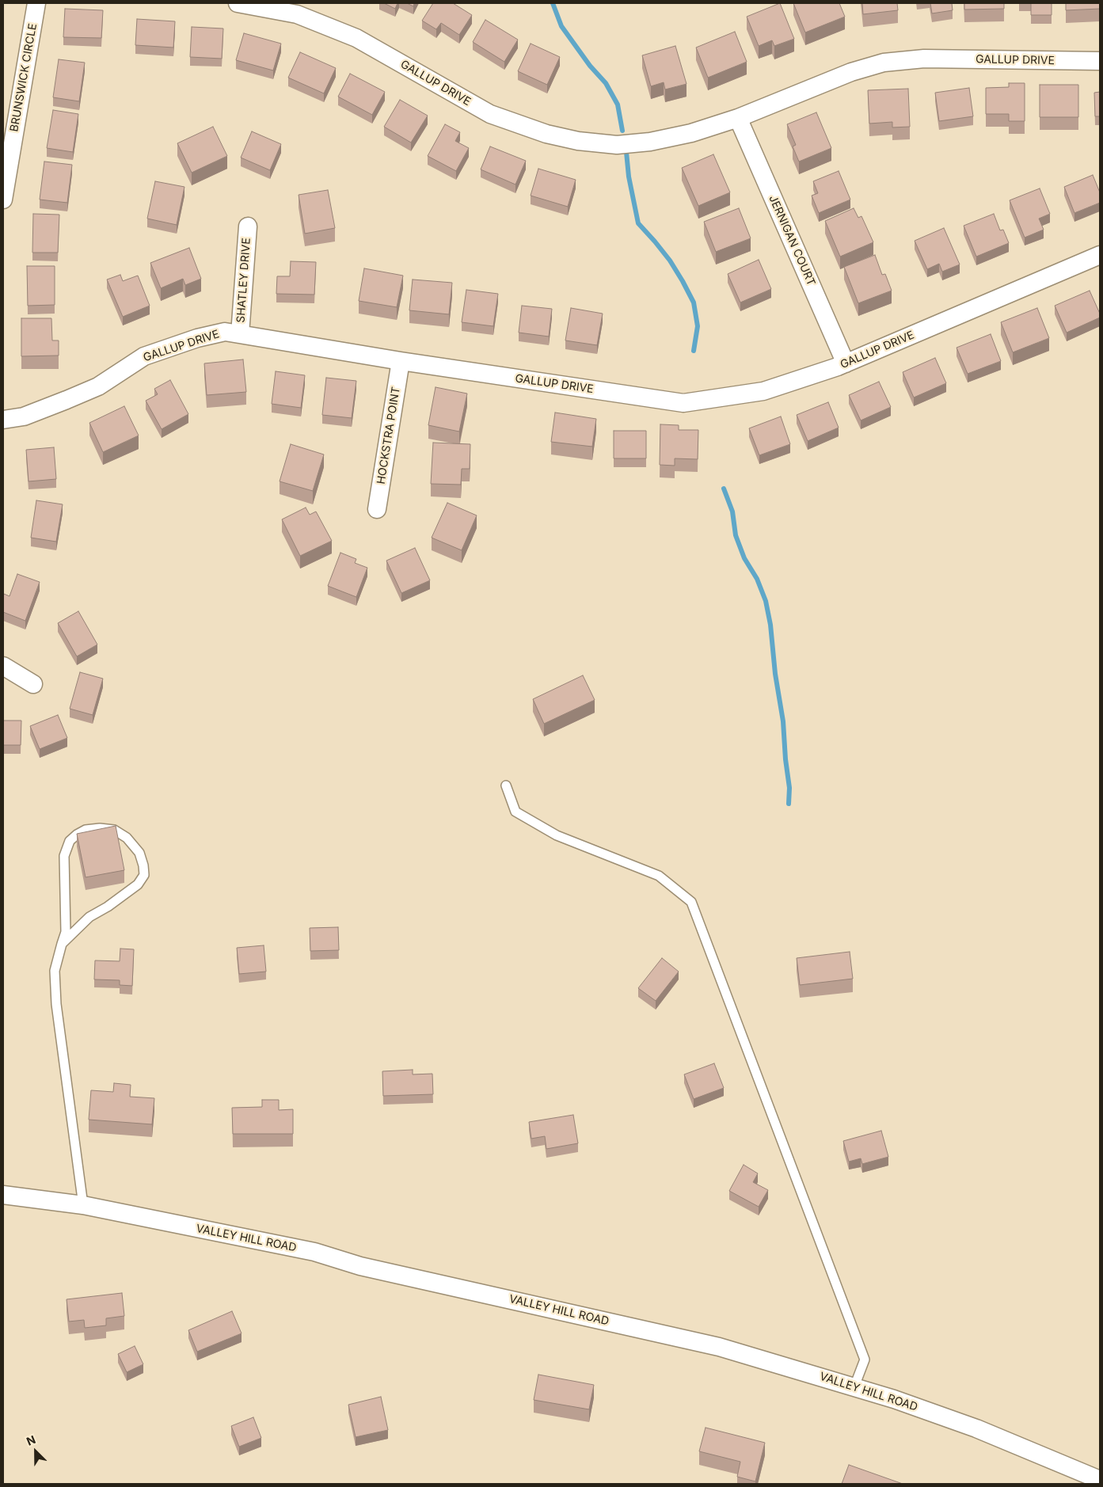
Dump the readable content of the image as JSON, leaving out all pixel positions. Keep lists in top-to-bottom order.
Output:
{
  "streets": {
    "street": [
      "GALLUP DRIVE",
      "BRUNSWICK CIRCLE",
      "JERNIGAN COURT",
      "SHATLEY DRIVE",
      "HOCKSTRA POINT",
      "VALLEY HILL ROAD"
    ]
  },
  "crossings": [
    ["GALLUP DRIVE", "JERNIGAN COURT"],
    ["GALLUP DRIVE", "SHATLEY DRIVE"],
    ["GALLUP DRIVE", "HOCKSTRA POINT"]
  ],
  "north": "top left"
}
